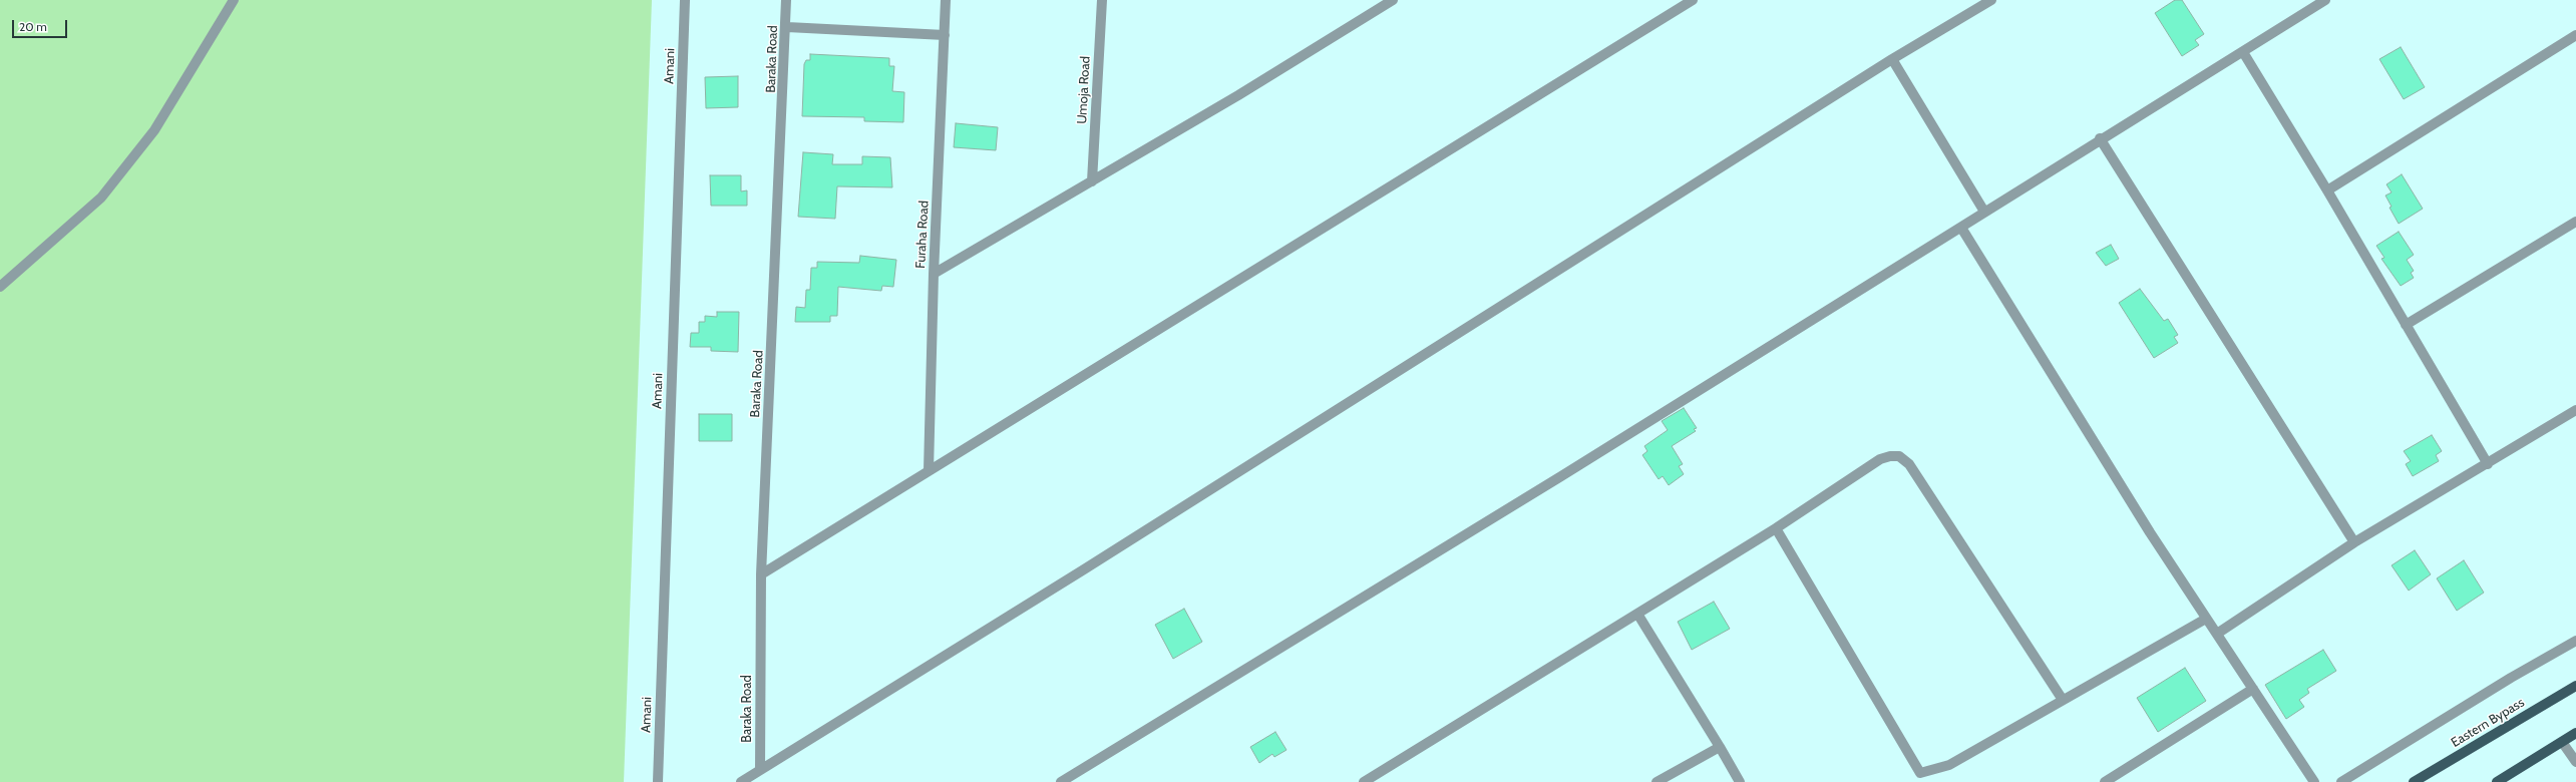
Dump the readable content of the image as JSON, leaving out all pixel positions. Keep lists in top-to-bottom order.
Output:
{
  "streets": {
    "main road": ["Eastern Bypass"],
    "street": [
      "Baraka Road",
      "Amani",
      "Umoja Road",
      "Furaha Road"
    ]
  },
  "scale_bar": "20 m"
}
